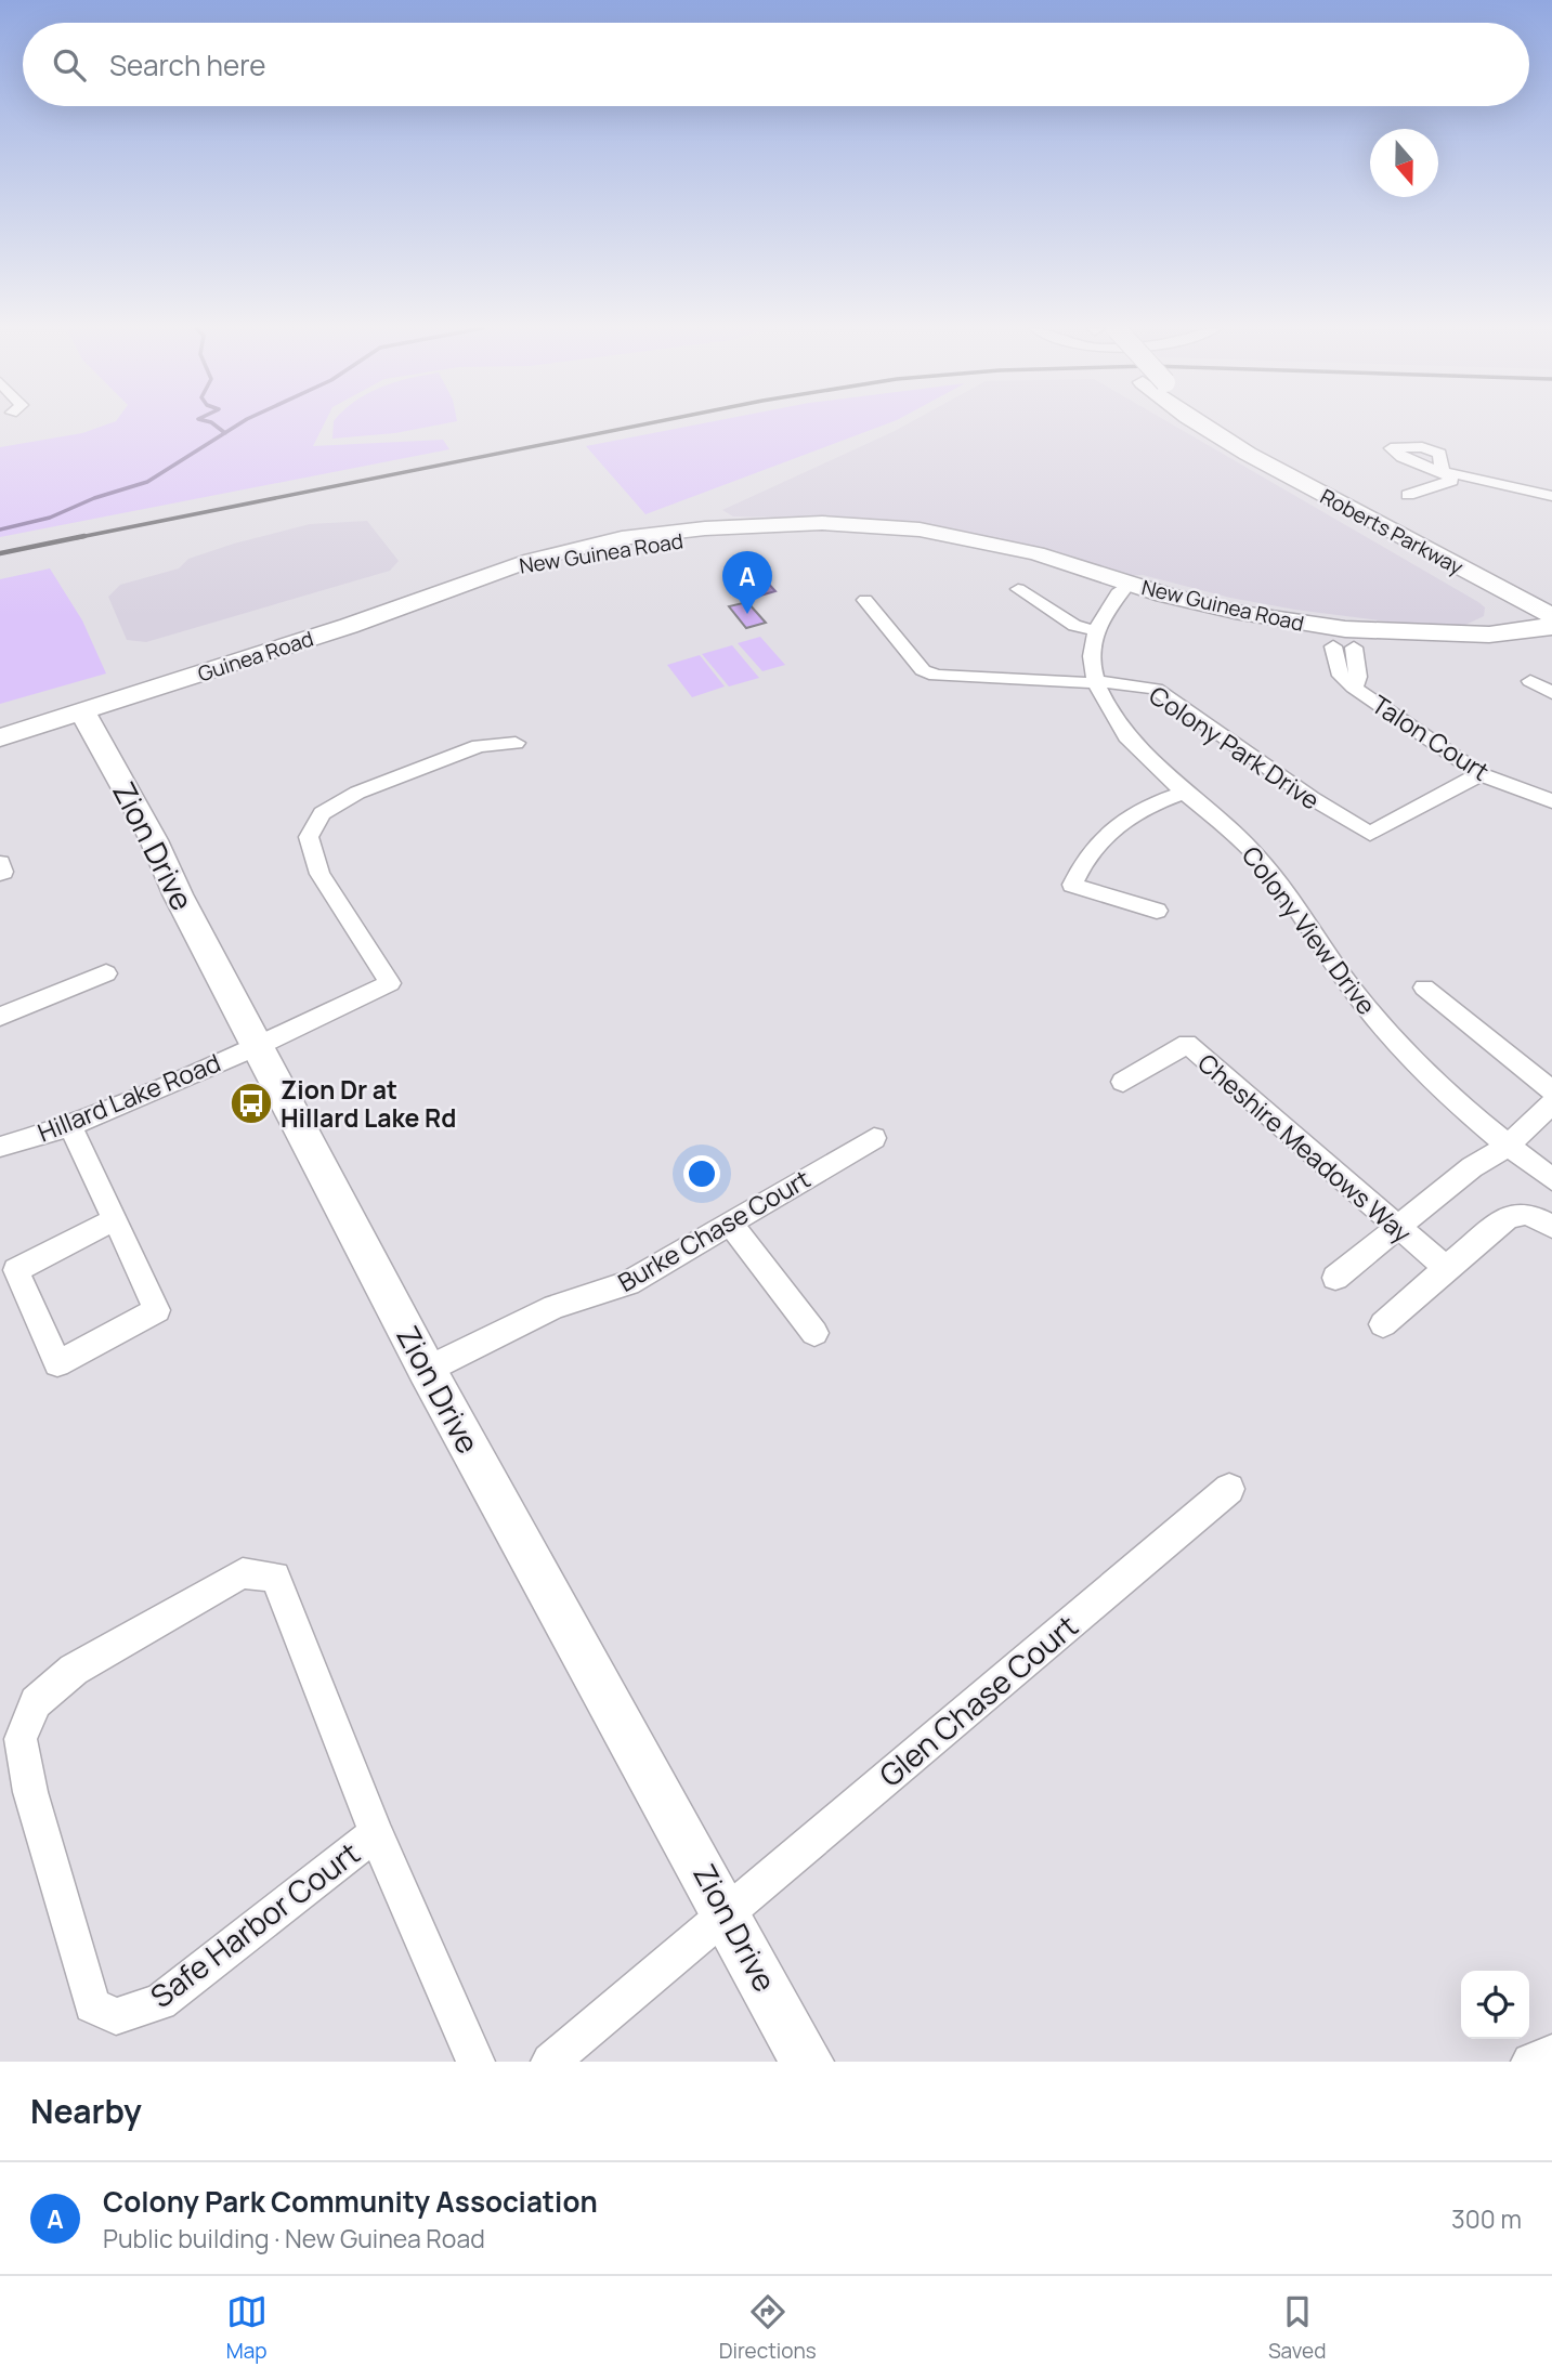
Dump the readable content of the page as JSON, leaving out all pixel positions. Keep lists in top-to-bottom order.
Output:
{
  "streets": {
    "main road": [
      "Roberts Parkway",
      "New Guinea Road",
      "Guinea Road",
      "Zion Drive"
    ],
    "street": [
      "Talon Court",
      "Colony Park Drive",
      "Colony View Drive",
      "Hillard Lake Road",
      "Cheshire Meadows Way",
      "Burke Chase Court",
      "Glen Chase Court",
      "Safe Harbor Court"
    ]
  },
  "crossings": [
    ["New Guinea Road", "Guinea Road"],
    ["New Guinea Road", "Talon Court"],
    ["New Guinea Road", "Colony View Drive"],
    ["Guinea Road", "Zion Drive"],
    ["Talon Court", "Colony Park Drive"],
    ["Colony Park Drive", "Colony View Drive"],
    ["Zion Drive", "Hillard Lake Road"],
    ["Zion Drive", "Burke Chase Court"],
    ["Zion Drive", "Glen Chase Court"]
  ],
  "places": {
    "bus stop": ["Zion Dr at Hillard Lake Rd"]
  },
  "north": "bottom",
  "page": {
    "search": "Search here",
    "pins": "A",
    "heading": "Nearby",
    "list": [
      {
        "mark": "A",
        "name": "Colony Park Community Association",
        "note": "Public building · New Guinea Road",
        "value": "300 m"
      }
    ],
    "nav": ["Map", "Directions", "Saved"]
  }
}
